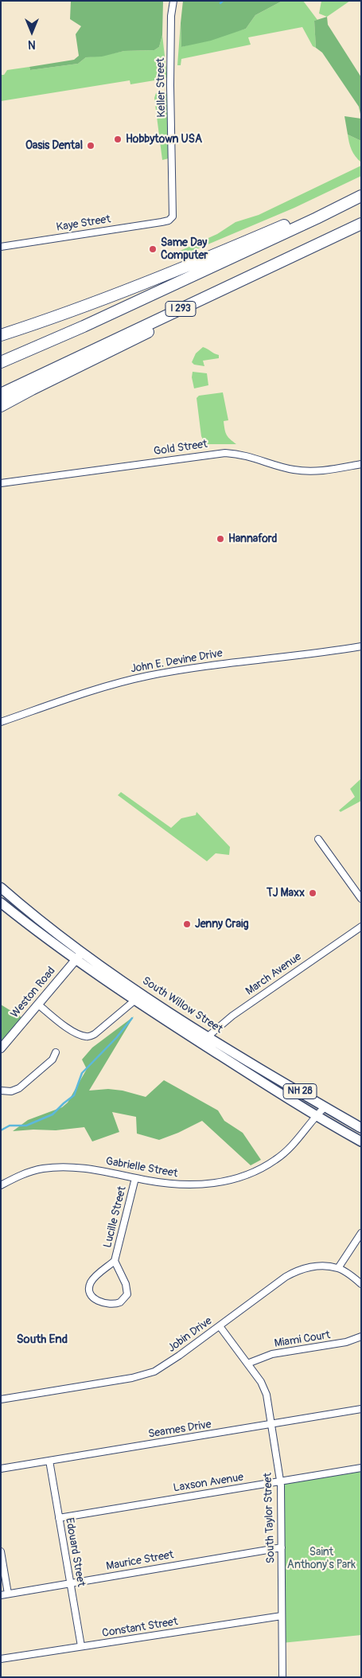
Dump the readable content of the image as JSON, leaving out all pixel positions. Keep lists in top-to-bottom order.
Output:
{
  "streets": {
    "highway": ["I 293"],
    "main road": ["South Willow Street", "NH 28"],
    "street": [
      "Keller Street",
      "Kaye Street",
      "Gold Street",
      "John E. Devine Drive",
      "March Avenue",
      "Weston Road",
      "Gabrielle Street",
      "Lucille Street",
      "Jobin Drive",
      "Miami Court",
      "Seames Drive",
      "Laxson Avenue",
      "South Taylor Street",
      "Edouard Street",
      "Maurice Street",
      "Constant Street"
    ]
  },
  "crossings": [
    ["Keller Street", "Kaye Street"],
    ["March Avenue", "South Willow Street"],
    ["Weston Road", "South Willow Street"],
    ["South Willow Street", "Gabrielle Street"],
    ["Gabrielle Street", "Lucille Street"],
    ["Jobin Drive", "South Taylor Street"],
    ["Miami Court", "South Taylor Street"],
    ["Seames Drive", "South Taylor Street"],
    ["Seames Drive", "Edouard Street"],
    ["Laxson Avenue", "South Taylor Street"],
    ["Laxson Avenue", "Edouard Street"],
    ["South Taylor Street", "Maurice Street"],
    ["South Taylor Street", "Constant Street"],
    ["Edouard Street", "Maurice Street"],
    ["Edouard Street", "Constant Street"]
  ],
  "districts": ["South End"],
  "parks": ["Saint Anthony's Park"],
  "places": [
    "Hobbytown USA",
    "Oasis Dental",
    "Same Day Computer",
    "Hannaford",
    "TJ Maxx",
    "Jenny Craig"
  ],
  "north": "bottom"
}
